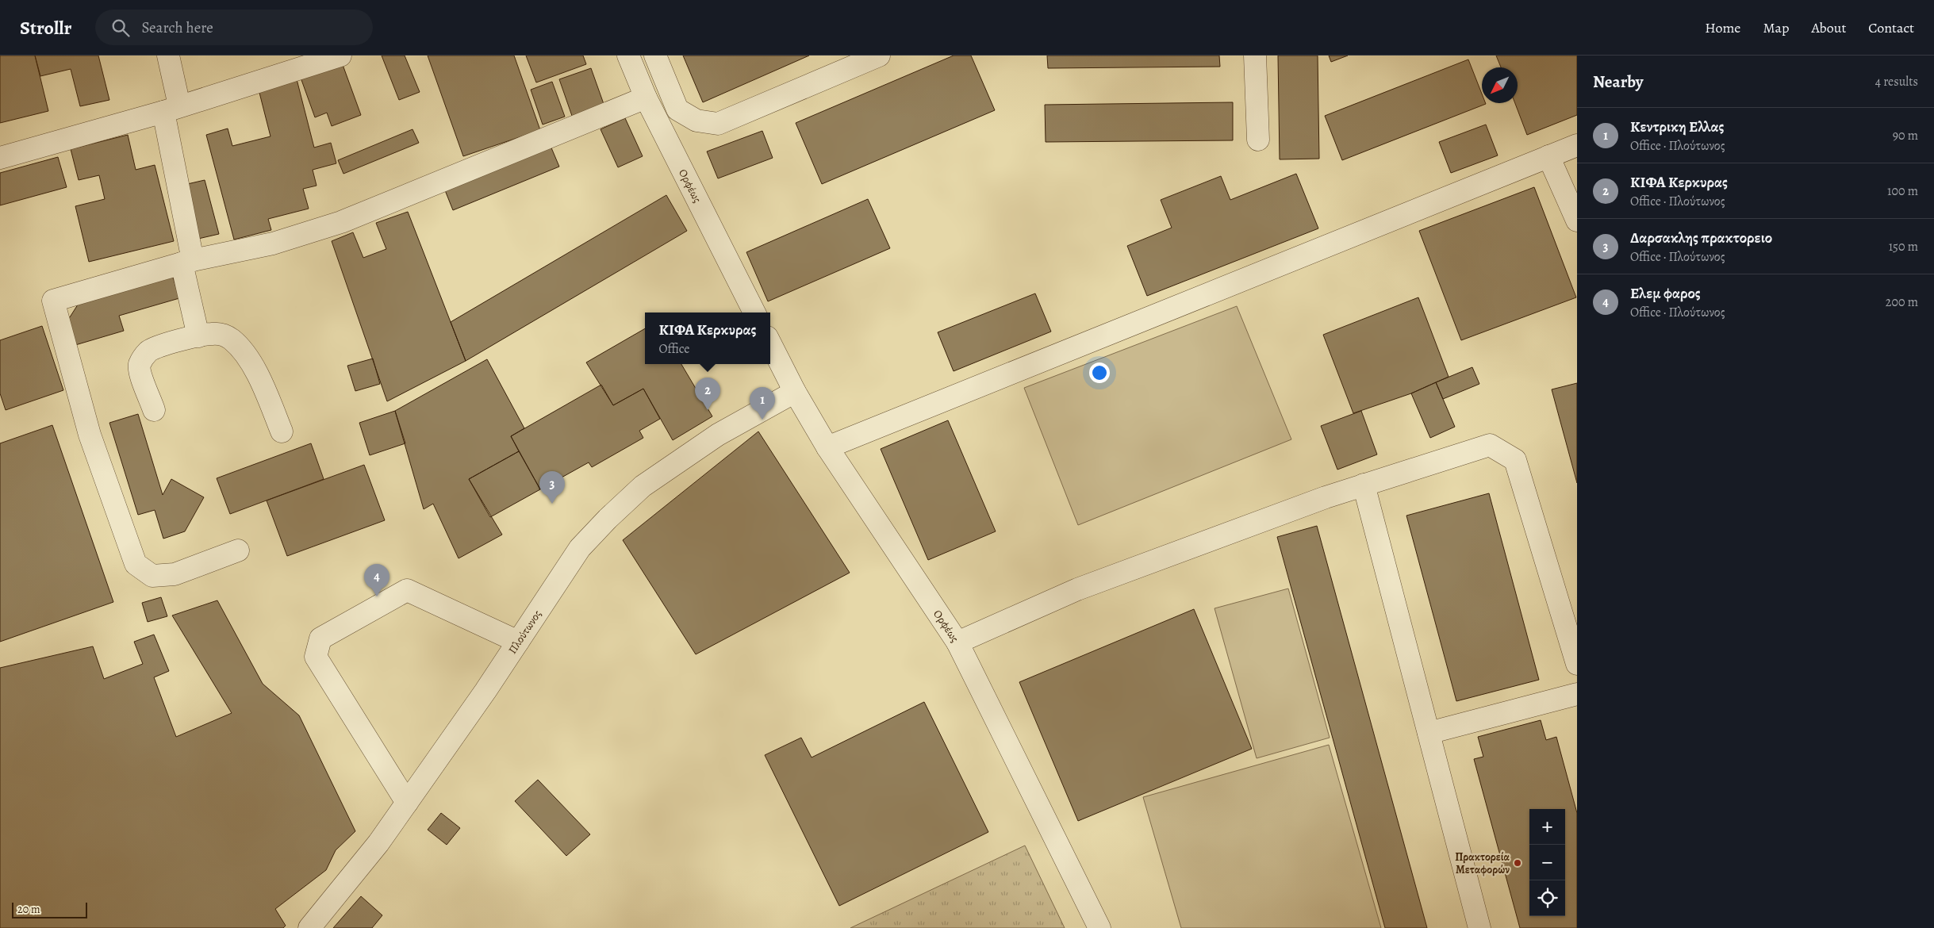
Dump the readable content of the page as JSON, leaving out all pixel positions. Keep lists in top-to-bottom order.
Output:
{
  "streets": {
    "street": ["Ορφέως", "Πλούτωνος"]
  },
  "crossings": [
    ["Ορφέως", "Πλούτωνος"]
  ],
  "places": ["Πρακτορεία Μεταφορών"],
  "scale_bar": "20 m",
  "north": "bottom left",
  "page": {
    "header": "Strollr",
    "search": "Search here",
    "nav": [
      "Home",
      "Map",
      "About",
      "Contact"
    ],
    "heading": ["Nearby", "4 results"],
    "list": [
      {
        "mark": "1",
        "name": "Κεντρικη Ελλας",
        "note": "Office · Πλούτωνος",
        "value": "90 m"
      },
      {
        "mark": "2",
        "name": "ΚΙΦΑ Κερκυρας",
        "note": "Office · Πλούτωνος",
        "value": "100 m"
      },
      {
        "mark": "3",
        "name": "Δαρσακλης πρακτορειο",
        "note": "Office · Πλούτωνος",
        "value": "150 m"
      },
      {
        "mark": "4",
        "name": "Ελεμ φαρος",
        "note": "Office · Πλούτωνος",
        "value": "200 m"
      }
    ],
    "popup": ["ΚΙΦΑ Κερκυρας", "Office"],
    "pins": [
      "2",
      "1",
      "3",
      "4"
    ],
    "map_buttons": ["+", "−"],
    "scale": "20 m"
  }
}
